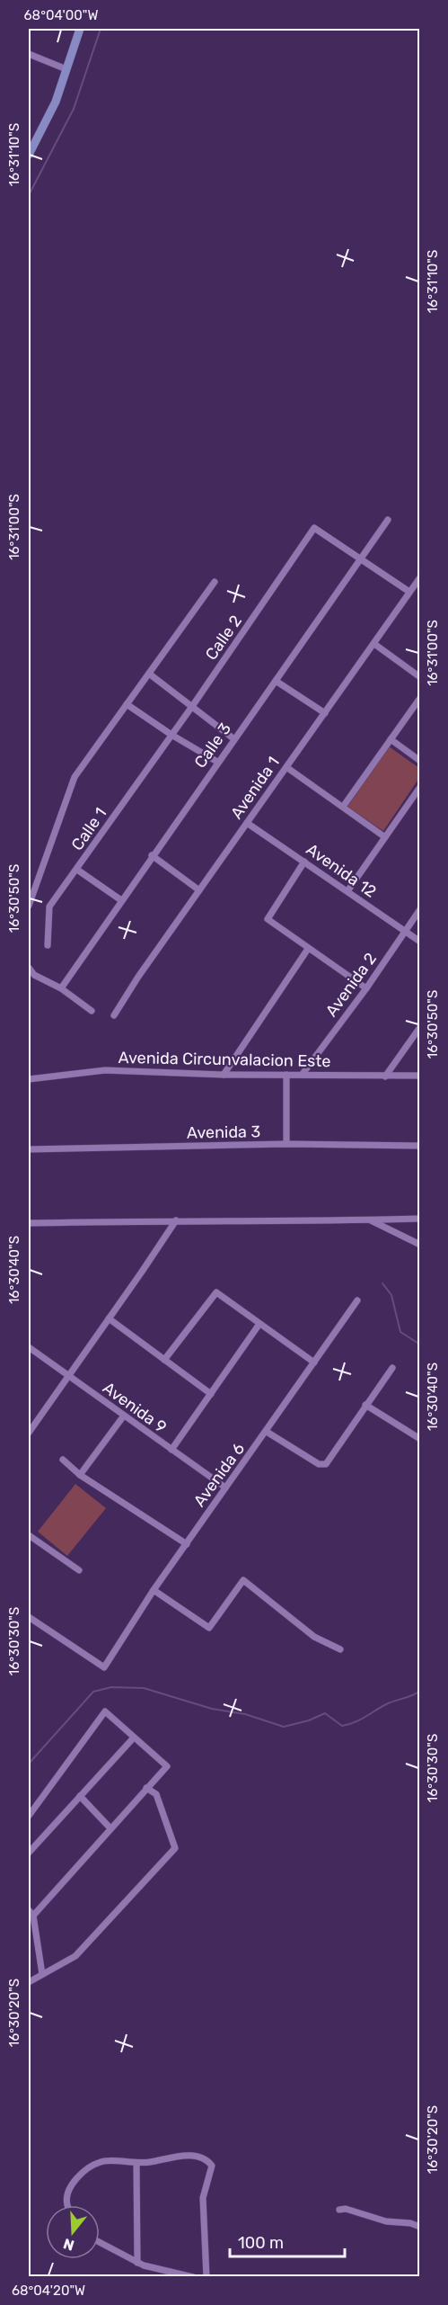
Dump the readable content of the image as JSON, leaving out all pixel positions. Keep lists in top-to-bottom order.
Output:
{
  "streets": {
    "street": [
      "Calle 2",
      "Calle 3",
      "Avenida 1",
      "Calle 1",
      "Avenida 12",
      "Avenida 2",
      "Avenida Circunvalacion Este",
      "Avenida 3",
      "Avenida 9",
      "Avenida 6"
    ]
  },
  "crossings": [
    ["Calle 2", "Calle 3"],
    ["Calle 2", "Calle 1"],
    ["Avenida 1", "Avenida 12"],
    ["Avenida 12", "Avenida 2"],
    ["Avenida 2", "Avenida Circunvalacion Este"],
    ["Avenida 9", "Avenida 6"]
  ],
  "scale_bar": "100 m",
  "north": "bottom",
  "coordinates": [
    "68°04'00\"W",
    "16°31'10\"S",
    "16°31'00\"S",
    "16°30'50\"S",
    "16°30'40\"S",
    "16°30'30\"S",
    "16°30'20\"S",
    "68°04'20\"W"
  ]
}
